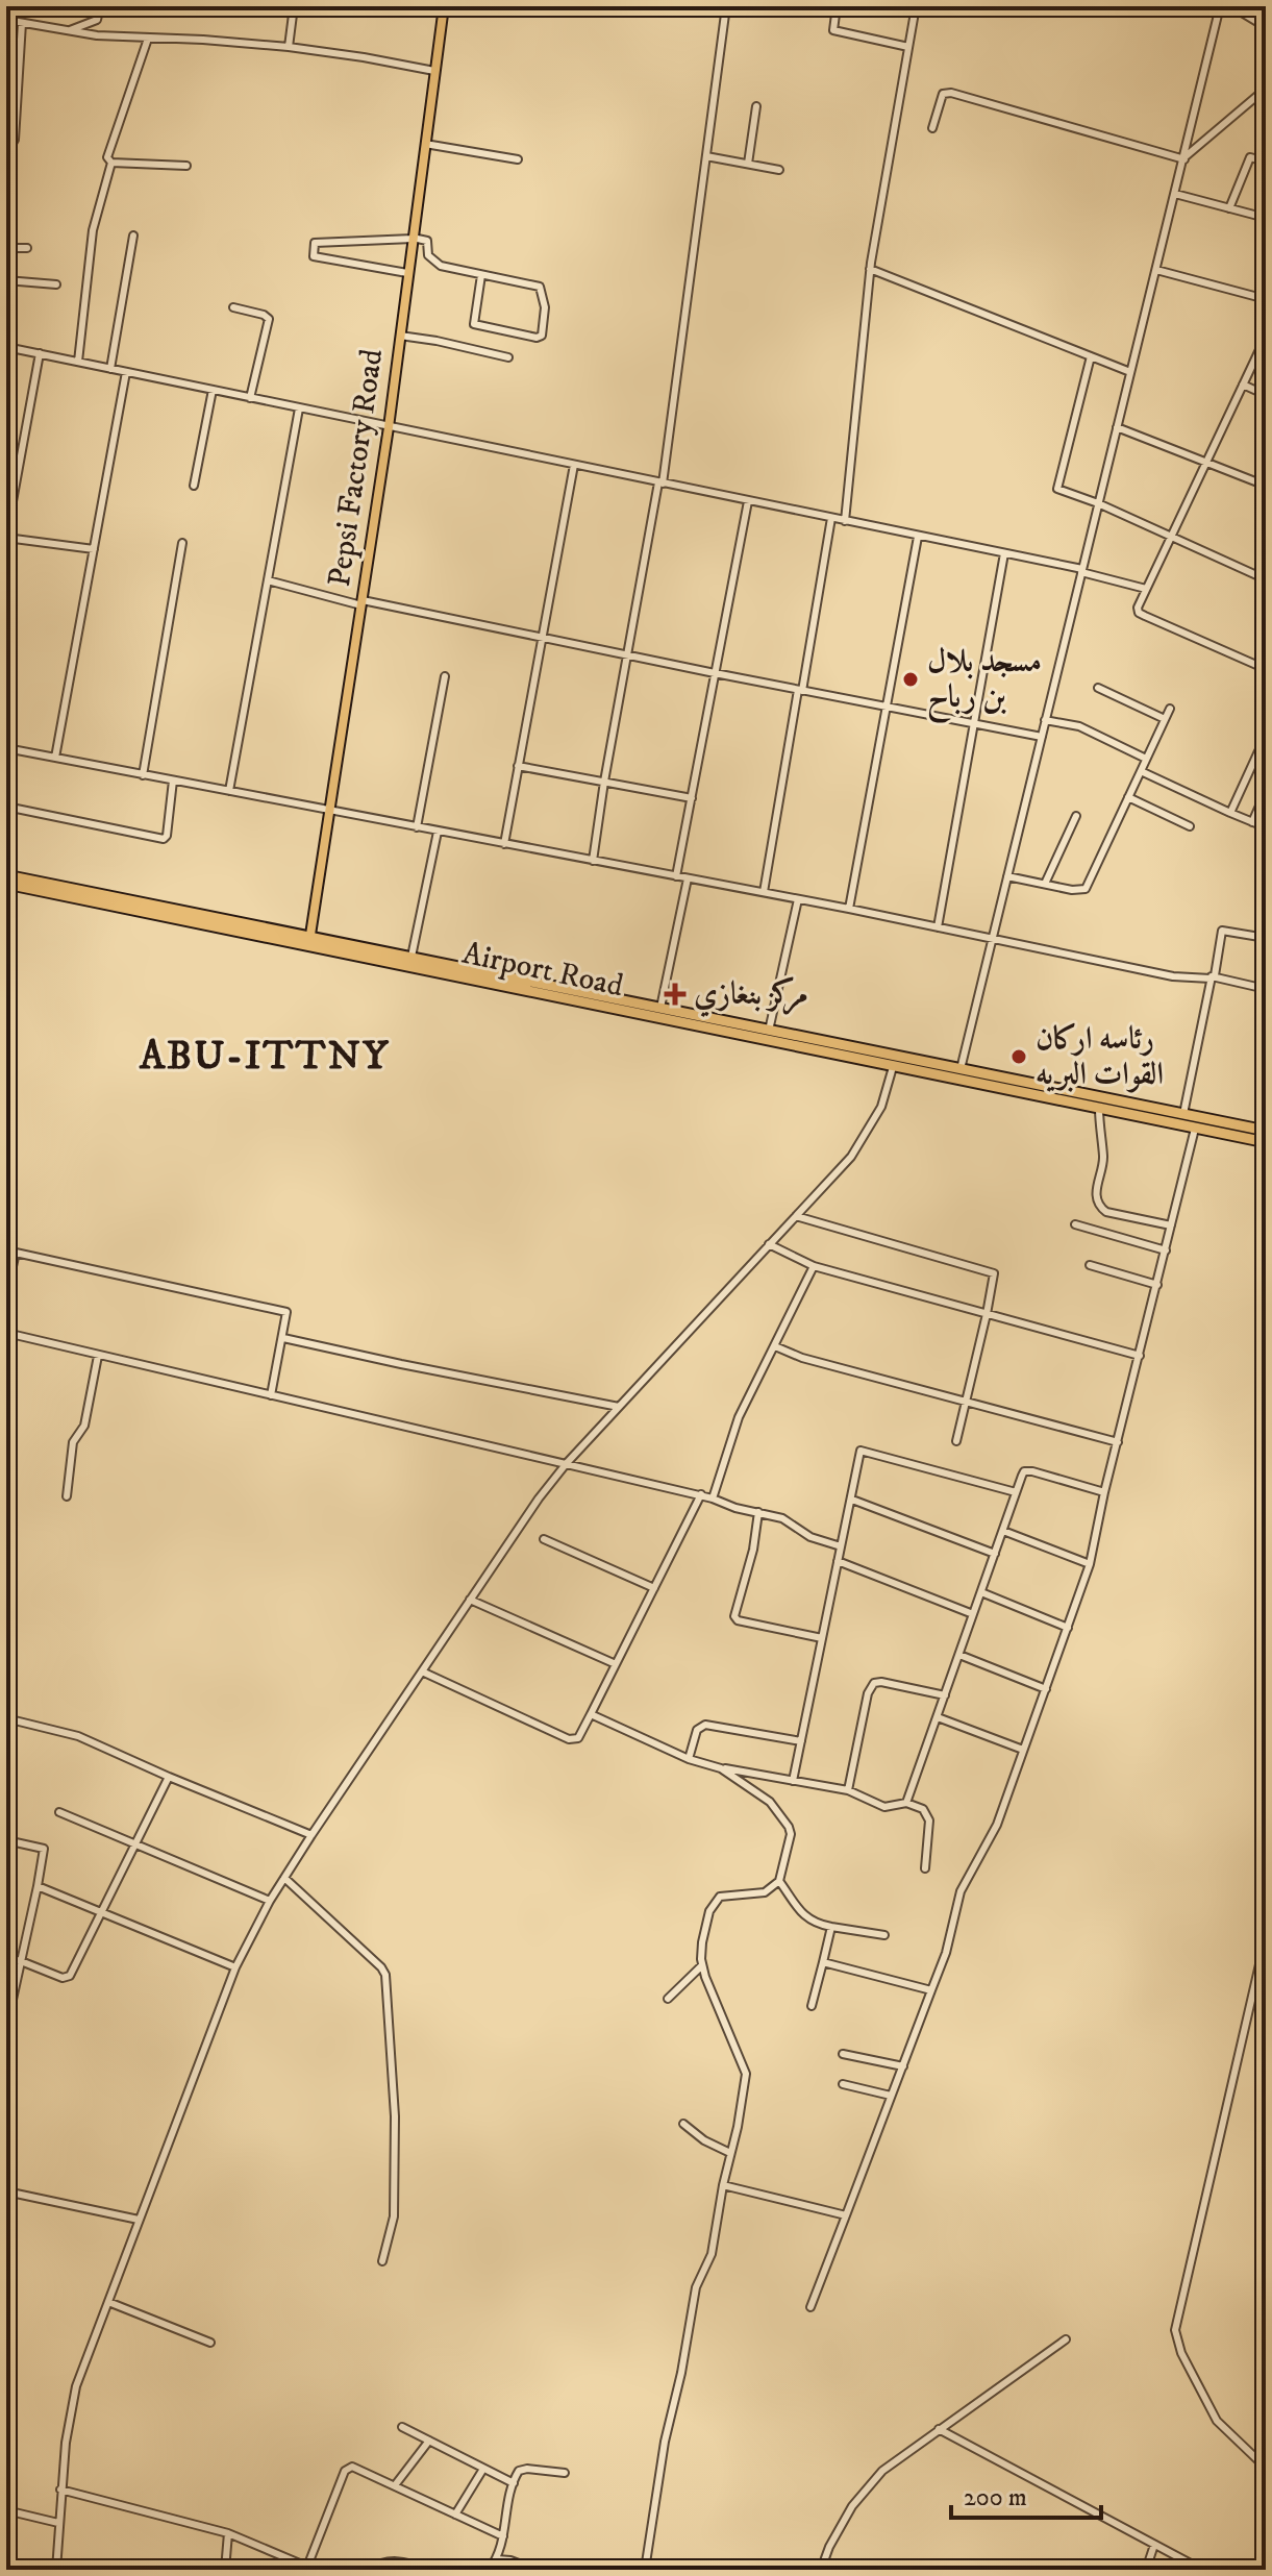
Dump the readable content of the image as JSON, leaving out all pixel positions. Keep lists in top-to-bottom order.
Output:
{
  "streets": {
    "highway": ["Airport Road"],
    "main road": ["Pepsi Factory Road"]
  },
  "crossings": [
    ["Pepsi Factory Road", "Airport Road"]
  ],
  "districts": ["ABU-ITTNY"],
  "places": {
    "other": ["مسجد بلال بن رباح", "رئاسه اركان القوات البريه"],
    "health": ["مركز بنغازي"]
  },
  "scale_bar": "200 m"
}
